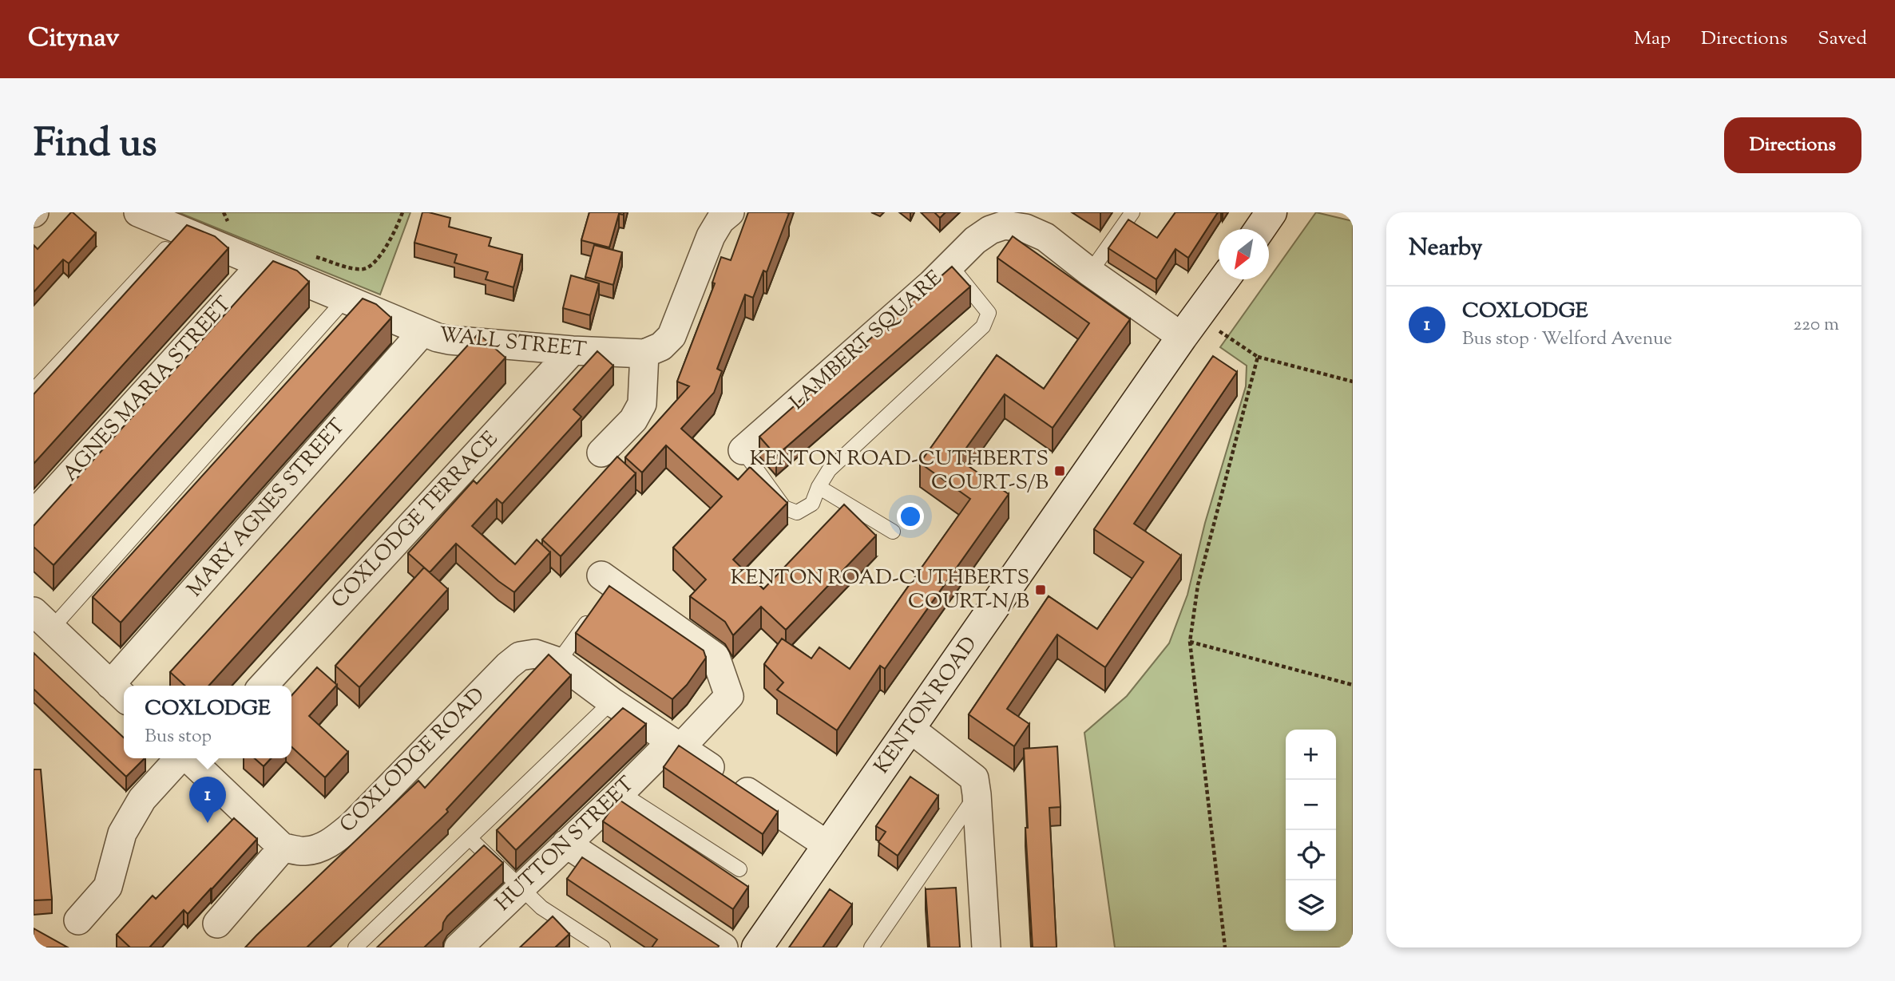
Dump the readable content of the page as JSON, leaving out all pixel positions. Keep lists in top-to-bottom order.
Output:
{
  "streets": {
    "street": [
      "LAMBERT SQUARE",
      "WALL STREET",
      "AGNES MARIA STREET",
      "MARY AGNES STREET",
      "COXLODGE TERRACE",
      "KENTON ROAD",
      "COXLODGE ROAD",
      "HUTTON STREET"
    ]
  },
  "crossings": [
    ["WALL STREET", "AGNES MARIA STREET"],
    ["WALL STREET", "MARY AGNES STREET"],
    ["WALL STREET", "COXLODGE TERRACE"]
  ],
  "places": {
    "transit": ["KENTON ROAD-CUTHBERTS COURT-S/B", "KENTON ROAD-CUTHBERTS COURT-N/B"]
  },
  "north": "bottom left",
  "page": {
    "header": "Citynav",
    "nav": ["Map", "Directions", "Saved"],
    "title": "Find us",
    "buttons": "Directions",
    "heading": "Nearby",
    "list": [
      {
        "mark": "1",
        "name": "COXLODGE",
        "note": "Bus stop · Welford Avenue",
        "value": "220 m"
      }
    ],
    "popup": ["COXLODGE", "Bus stop"],
    "map_buttons": ["+", "−"],
    "pins": "1"
  }
}
